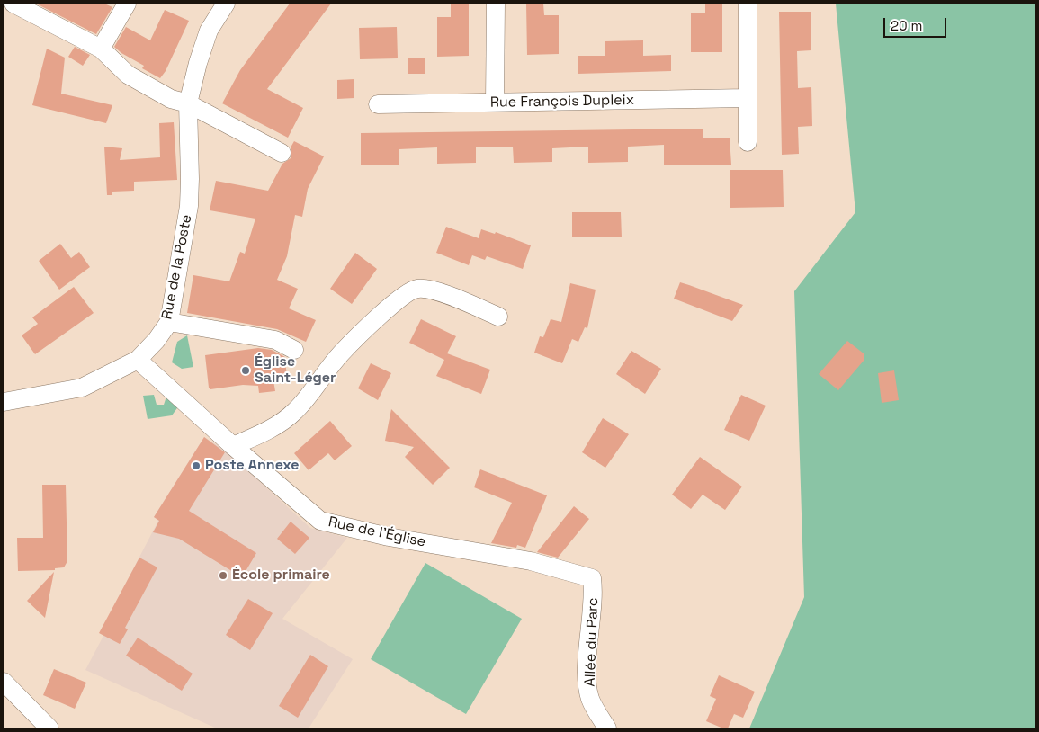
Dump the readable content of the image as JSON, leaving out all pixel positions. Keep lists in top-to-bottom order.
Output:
{
  "streets": {
    "street": [
      "Rue François Dupleix",
      "Rue de la Poste",
      "Rue de l'Église",
      "Allée du Parc"
    ]
  },
  "crossings": [
    ["Rue de la Poste", "Rue de l'Église"],
    ["Rue de l'Église", "Allée du Parc"]
  ],
  "places": ["Église Saint-Léger", "Poste Annexe", "École primaire"],
  "scale_bar": "20 m"
}
